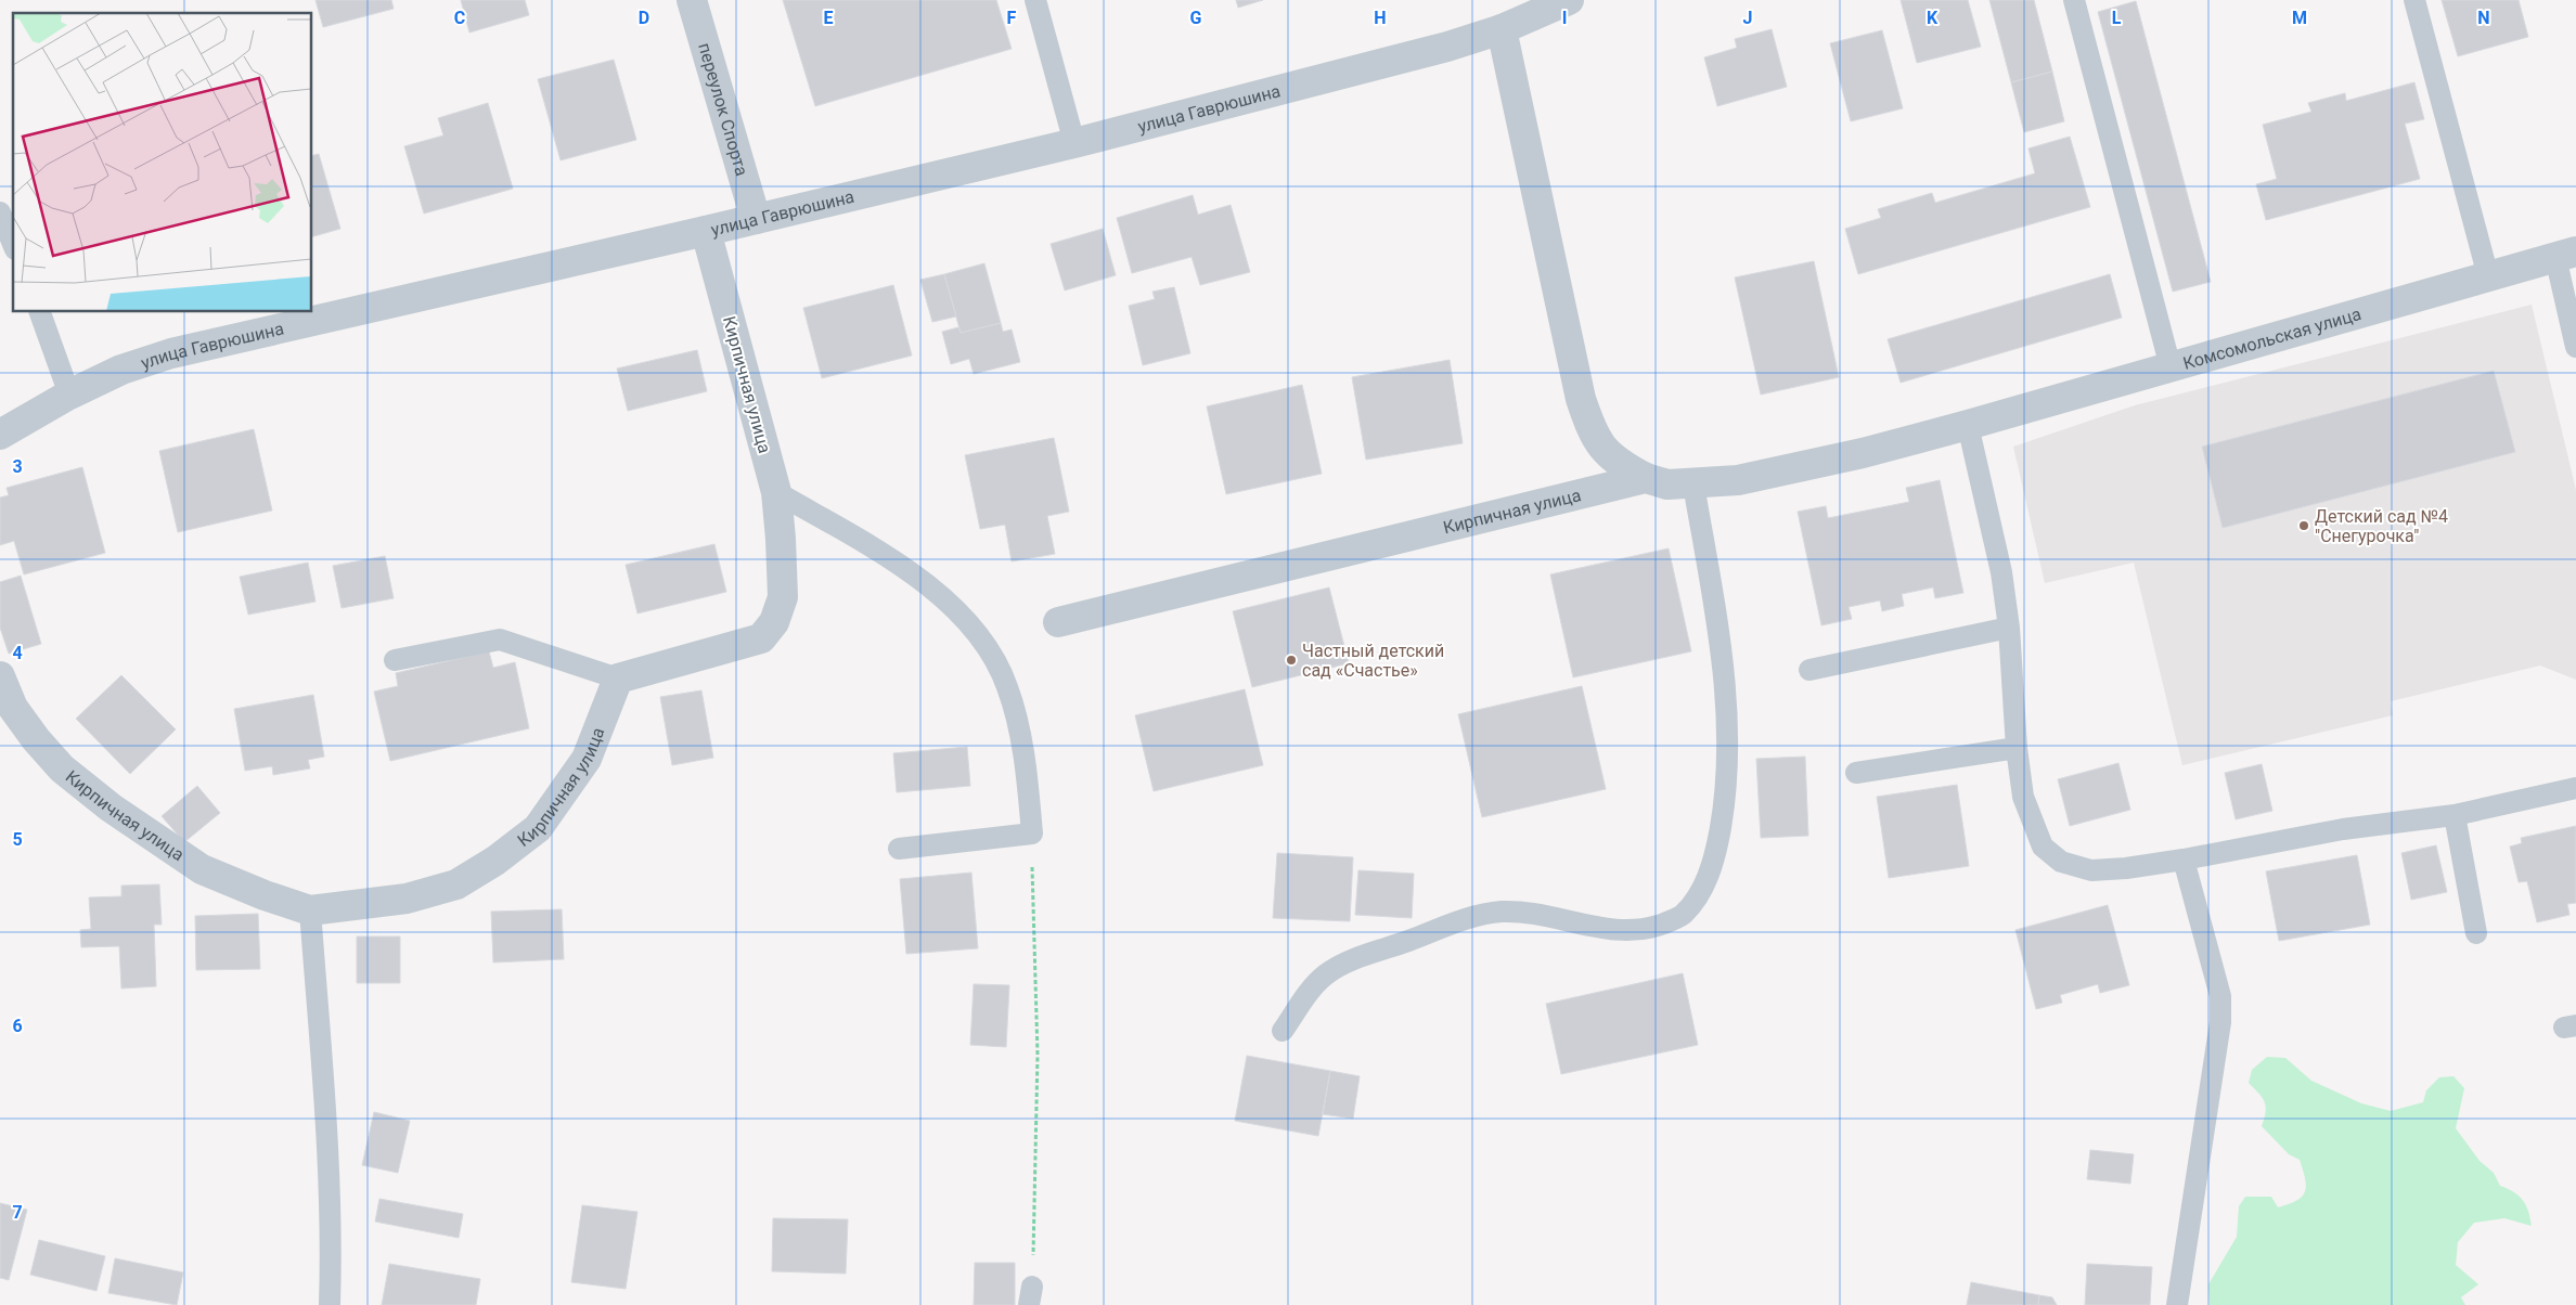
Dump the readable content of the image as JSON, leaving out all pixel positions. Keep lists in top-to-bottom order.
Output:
{
  "streets": {
    "street": [
      "улица Гаврюшина",
      "переулок Спорта",
      "Комсомольская улица",
      "Кирпичная улица"
    ]
  },
  "crossings": [
    ["улица Гаврюшина", "переулок Спорта"],
    ["улица Гаврюшина", "Кирпичная улица"],
    ["Комсомольская улица", "Кирпичная улица"]
  ],
  "places": ["Детский сад №4 \"Снегурочка\"", "Частный детский сад «Счастье»"],
  "grid": {
    "columns": [
      "C",
      "D",
      "E",
      "F",
      "G",
      "H",
      "I",
      "J",
      "K",
      "L",
      "M",
      "N"
    ],
    "rows": [
      "3",
      "4",
      "5",
      "6",
      "7"
    ]
  }
}
